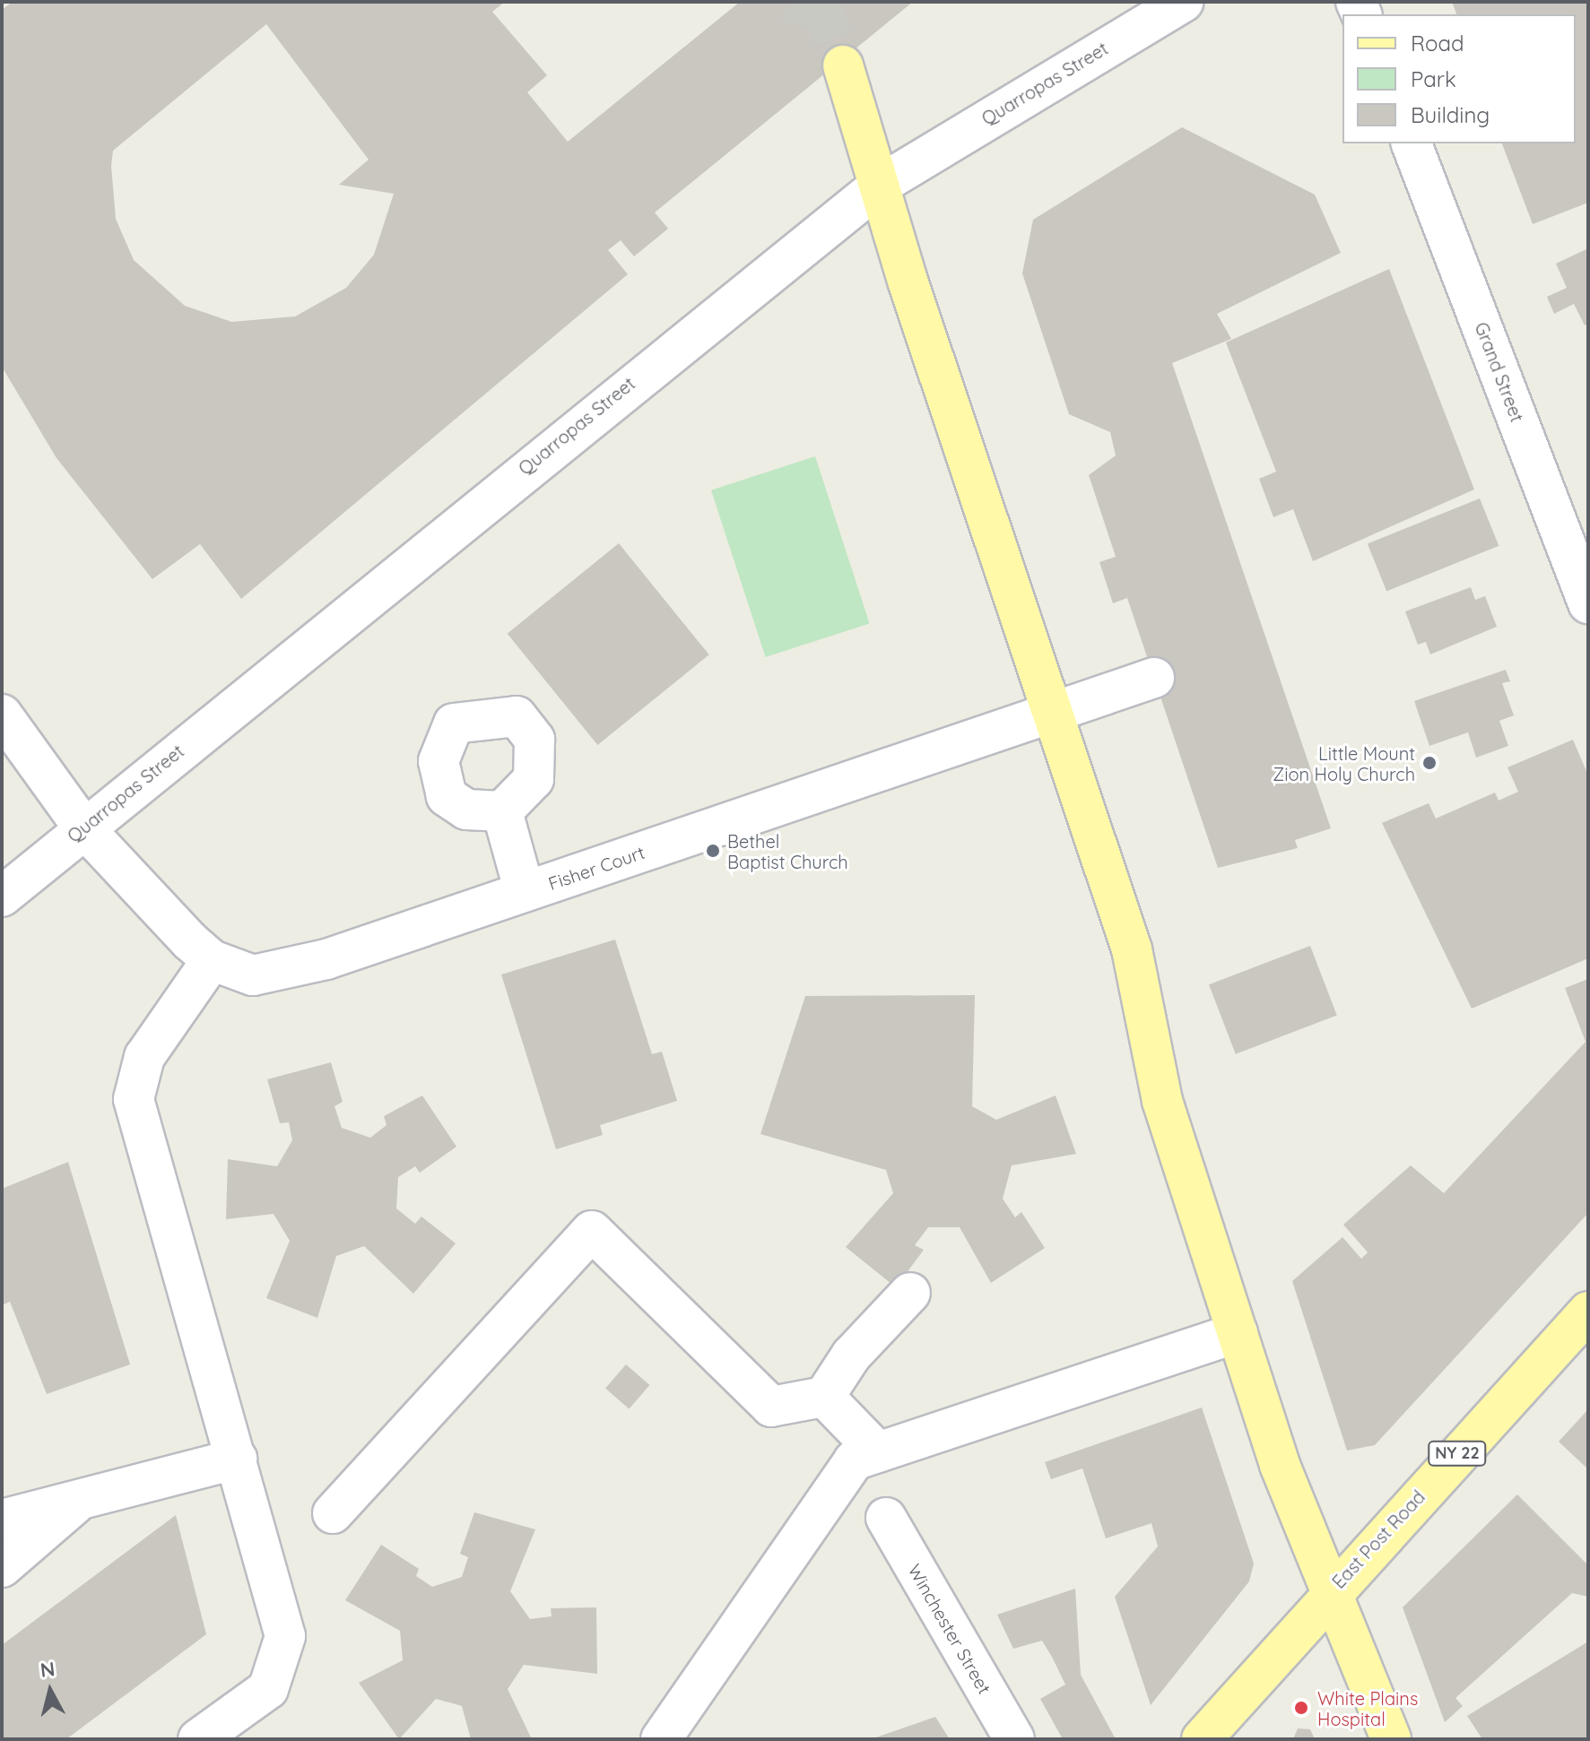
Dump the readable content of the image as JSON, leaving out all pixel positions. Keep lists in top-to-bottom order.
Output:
{
  "streets": {
    "main road": ["NY 22", "East Post Road"],
    "street": [
      "Quarropas Street",
      "Grand Street",
      "Fisher Court",
      "Winchester Street"
    ]
  },
  "crossings": [
    ["Quarropas Street", "Fisher Court"]
  ],
  "places": ["Little Mount Zion Holy Church", "Bethel Baptist Church", "White Plains Hospital"],
  "legend": ["Road", "Park", "Building"],
  "north": "top"
}
